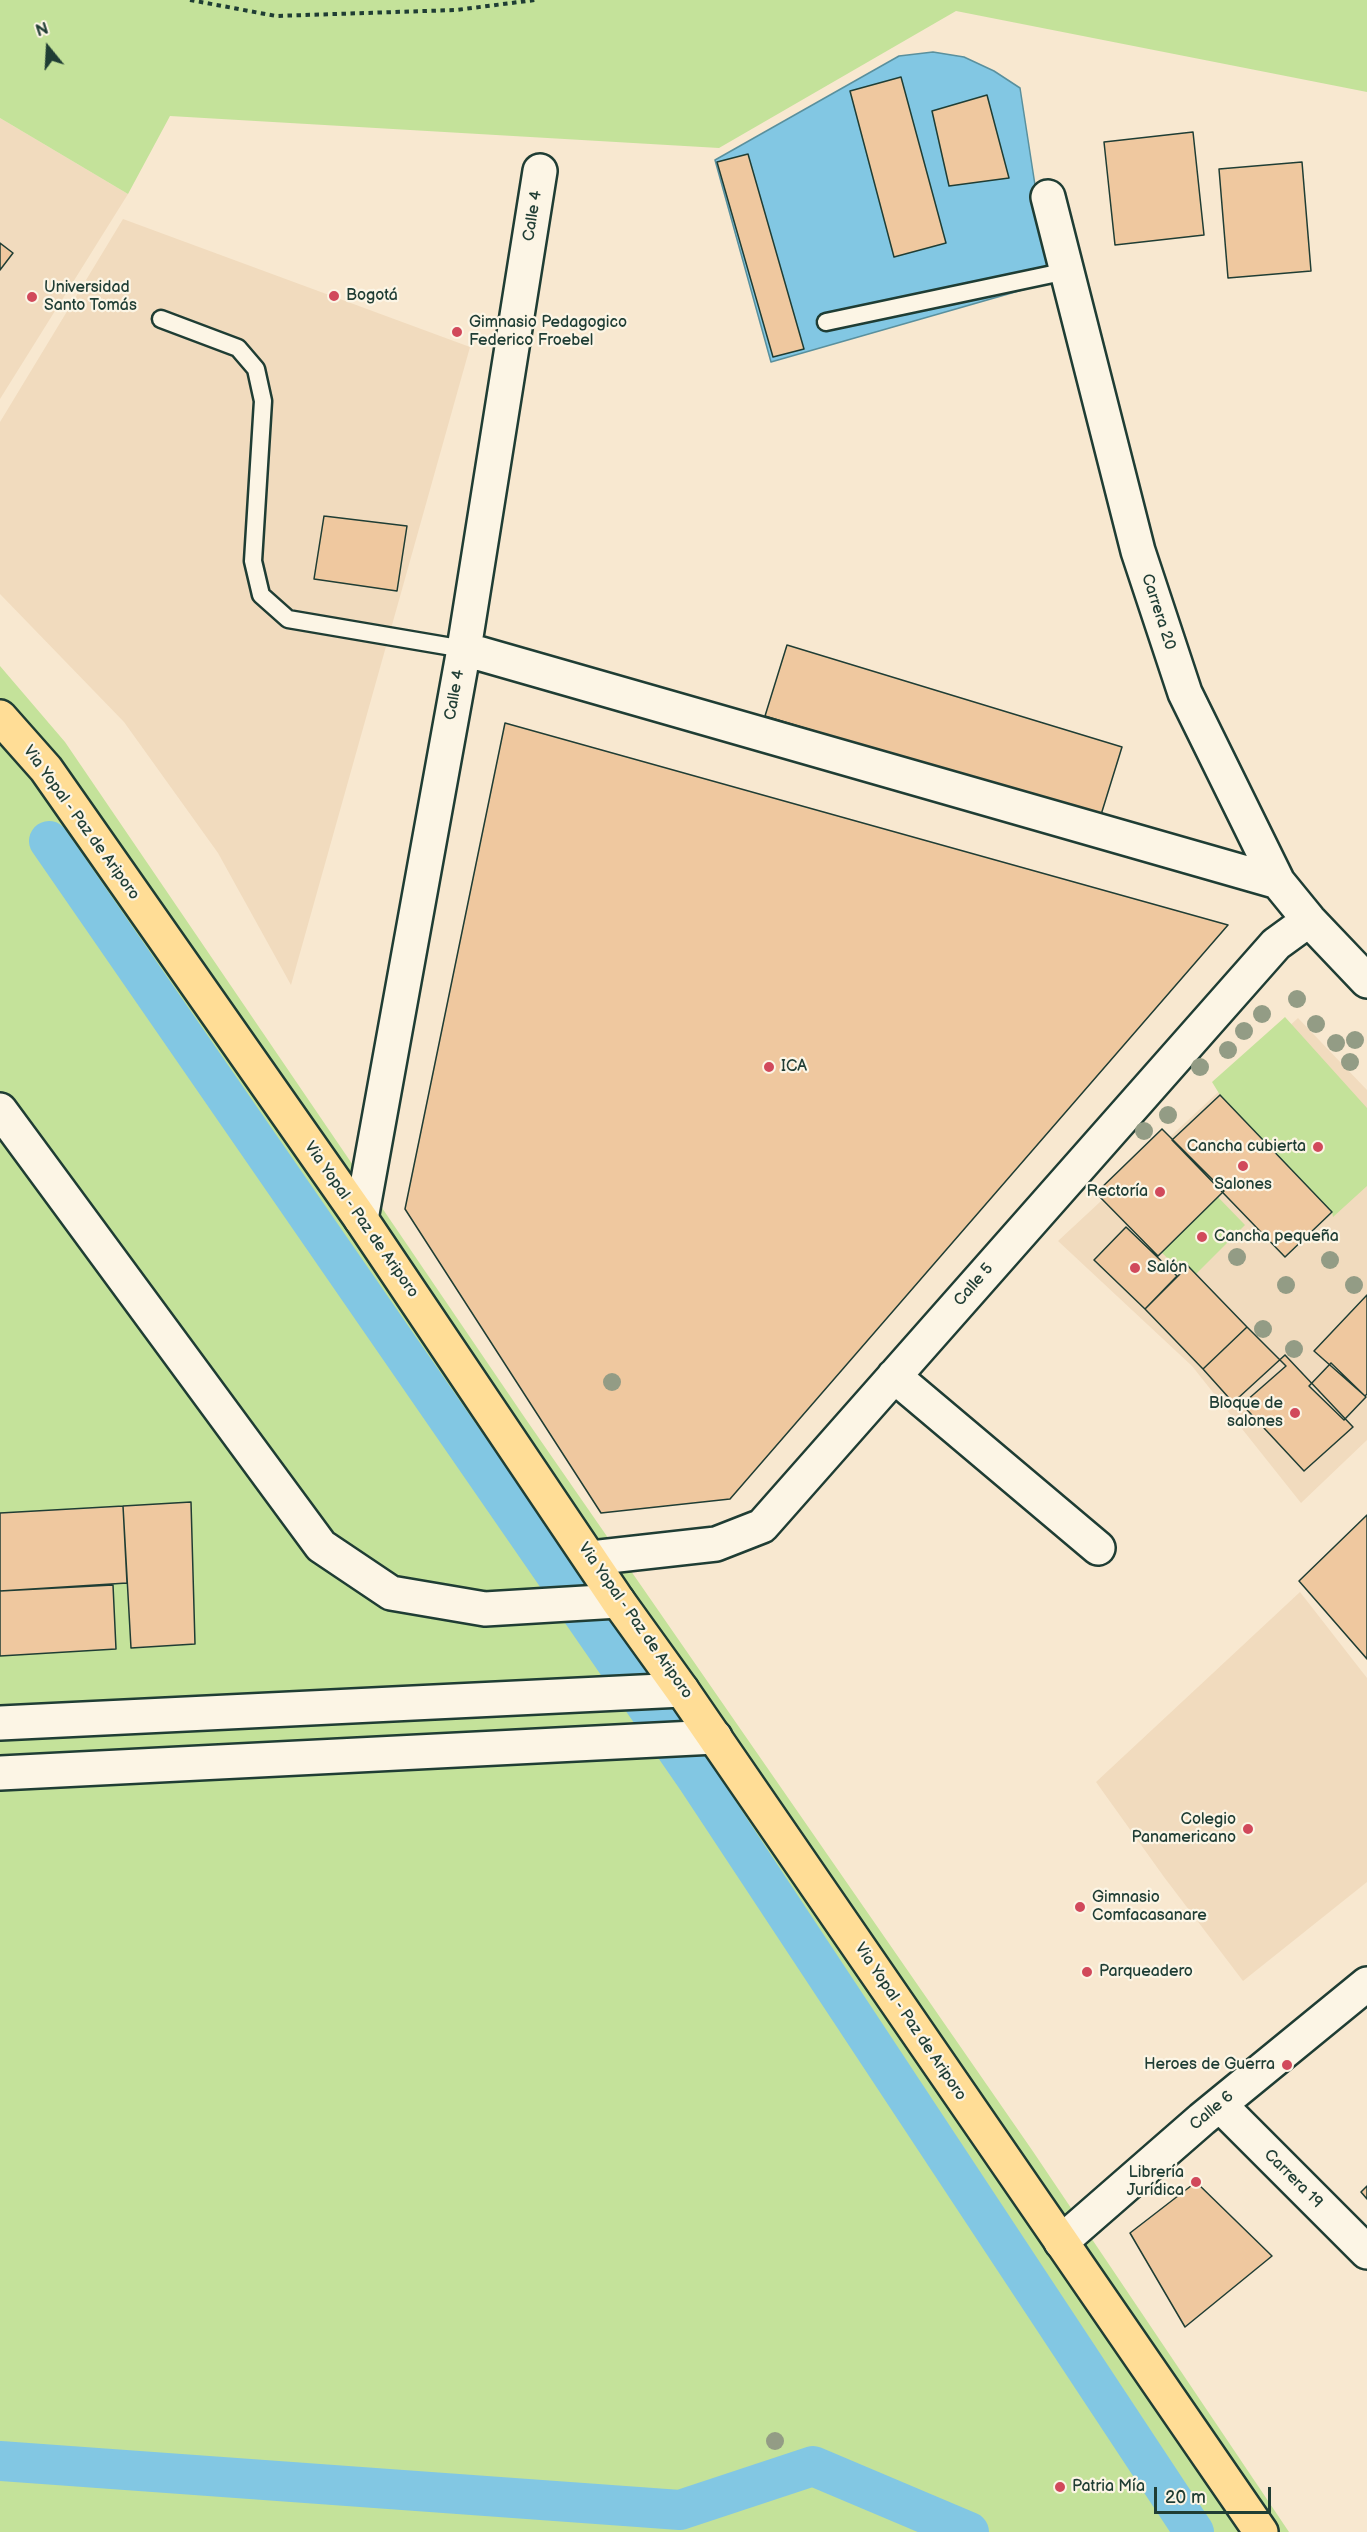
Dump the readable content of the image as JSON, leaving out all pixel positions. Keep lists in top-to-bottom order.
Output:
{
  "streets": {
    "main road": ["Via Yopal - Paz de Ariporo"],
    "street": [
      "Calle 4",
      "Carrera 20",
      "Calle 5",
      "Calle 6",
      "Carrera 19"
    ]
  },
  "crossings": [
    ["Calle 4", "Via Yopal - Paz de Ariporo"],
    ["Carrera 20", "Calle 5"],
    ["Via Yopal - Paz de Ariporo", "Calle 5"],
    ["Via Yopal - Paz de Ariporo", "Calle 6"],
    ["Calle 6", "Carrera 19"]
  ],
  "places": [
    "Bogotá",
    "Universidad Santo Tomás",
    "Gimnasio Pedagogico Federico Froebel",
    "ICA",
    "Cancha cubierta",
    "Salones",
    "Rectoría",
    "Cancha pequeña",
    "Salón",
    "Bloque de salones",
    "Colegio Panamericano",
    "Gimnasio Comfacasanare",
    "Parqueadero",
    "Heroes de Guerra",
    "Librería Jurídica",
    "Patria Mía"
  ],
  "scale_bar": "20 m",
  "north": "top"
}
